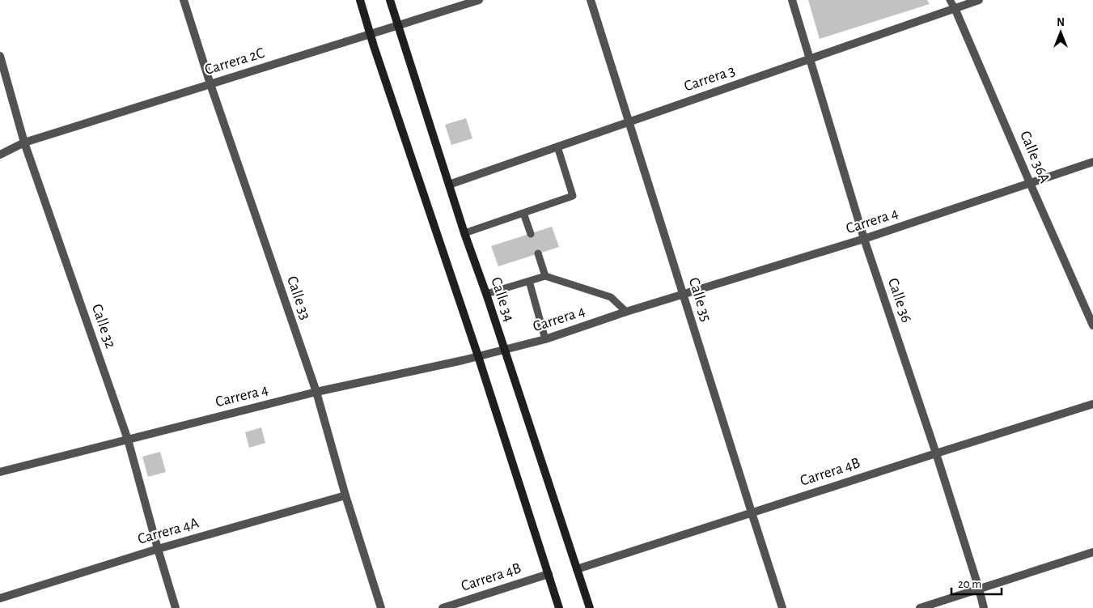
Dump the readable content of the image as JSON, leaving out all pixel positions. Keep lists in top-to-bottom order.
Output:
{
  "streets": {
    "main road": ["Calle 34"],
    "street": [
      "Carrera 2C",
      "Carrera 3",
      "Calle 36A",
      "Carrera 4",
      "Calle 33",
      "Calle 35",
      "Calle 36",
      "Calle 32",
      "Carrera 4B",
      "Carrera 4A"
    ]
  },
  "crossings": [
    ["Carrera 2C", "Calle 33"],
    ["Carrera 2C", "Calle 34"],
    ["Carrera 2C", "Calle 32"],
    ["Carrera 3", "Calle 36A"],
    ["Carrera 3", "Calle 34"],
    ["Carrera 3", "Calle 35"],
    ["Carrera 3", "Calle 36"],
    ["Calle 36A", "Carrera 4"],
    ["Carrera 4", "Calle 33"],
    ["Carrera 4", "Calle 34"],
    ["Carrera 4", "Calle 35"],
    ["Carrera 4", "Calle 36"],
    ["Carrera 4", "Calle 32"],
    ["Calle 33", "Carrera 4A"],
    ["Calle 34", "Carrera 4B"],
    ["Calle 35", "Carrera 4B"],
    ["Calle 36", "Carrera 4B"],
    ["Calle 32", "Carrera 4A"]
  ],
  "scale_bar": "20 m",
  "north": "top"
}
